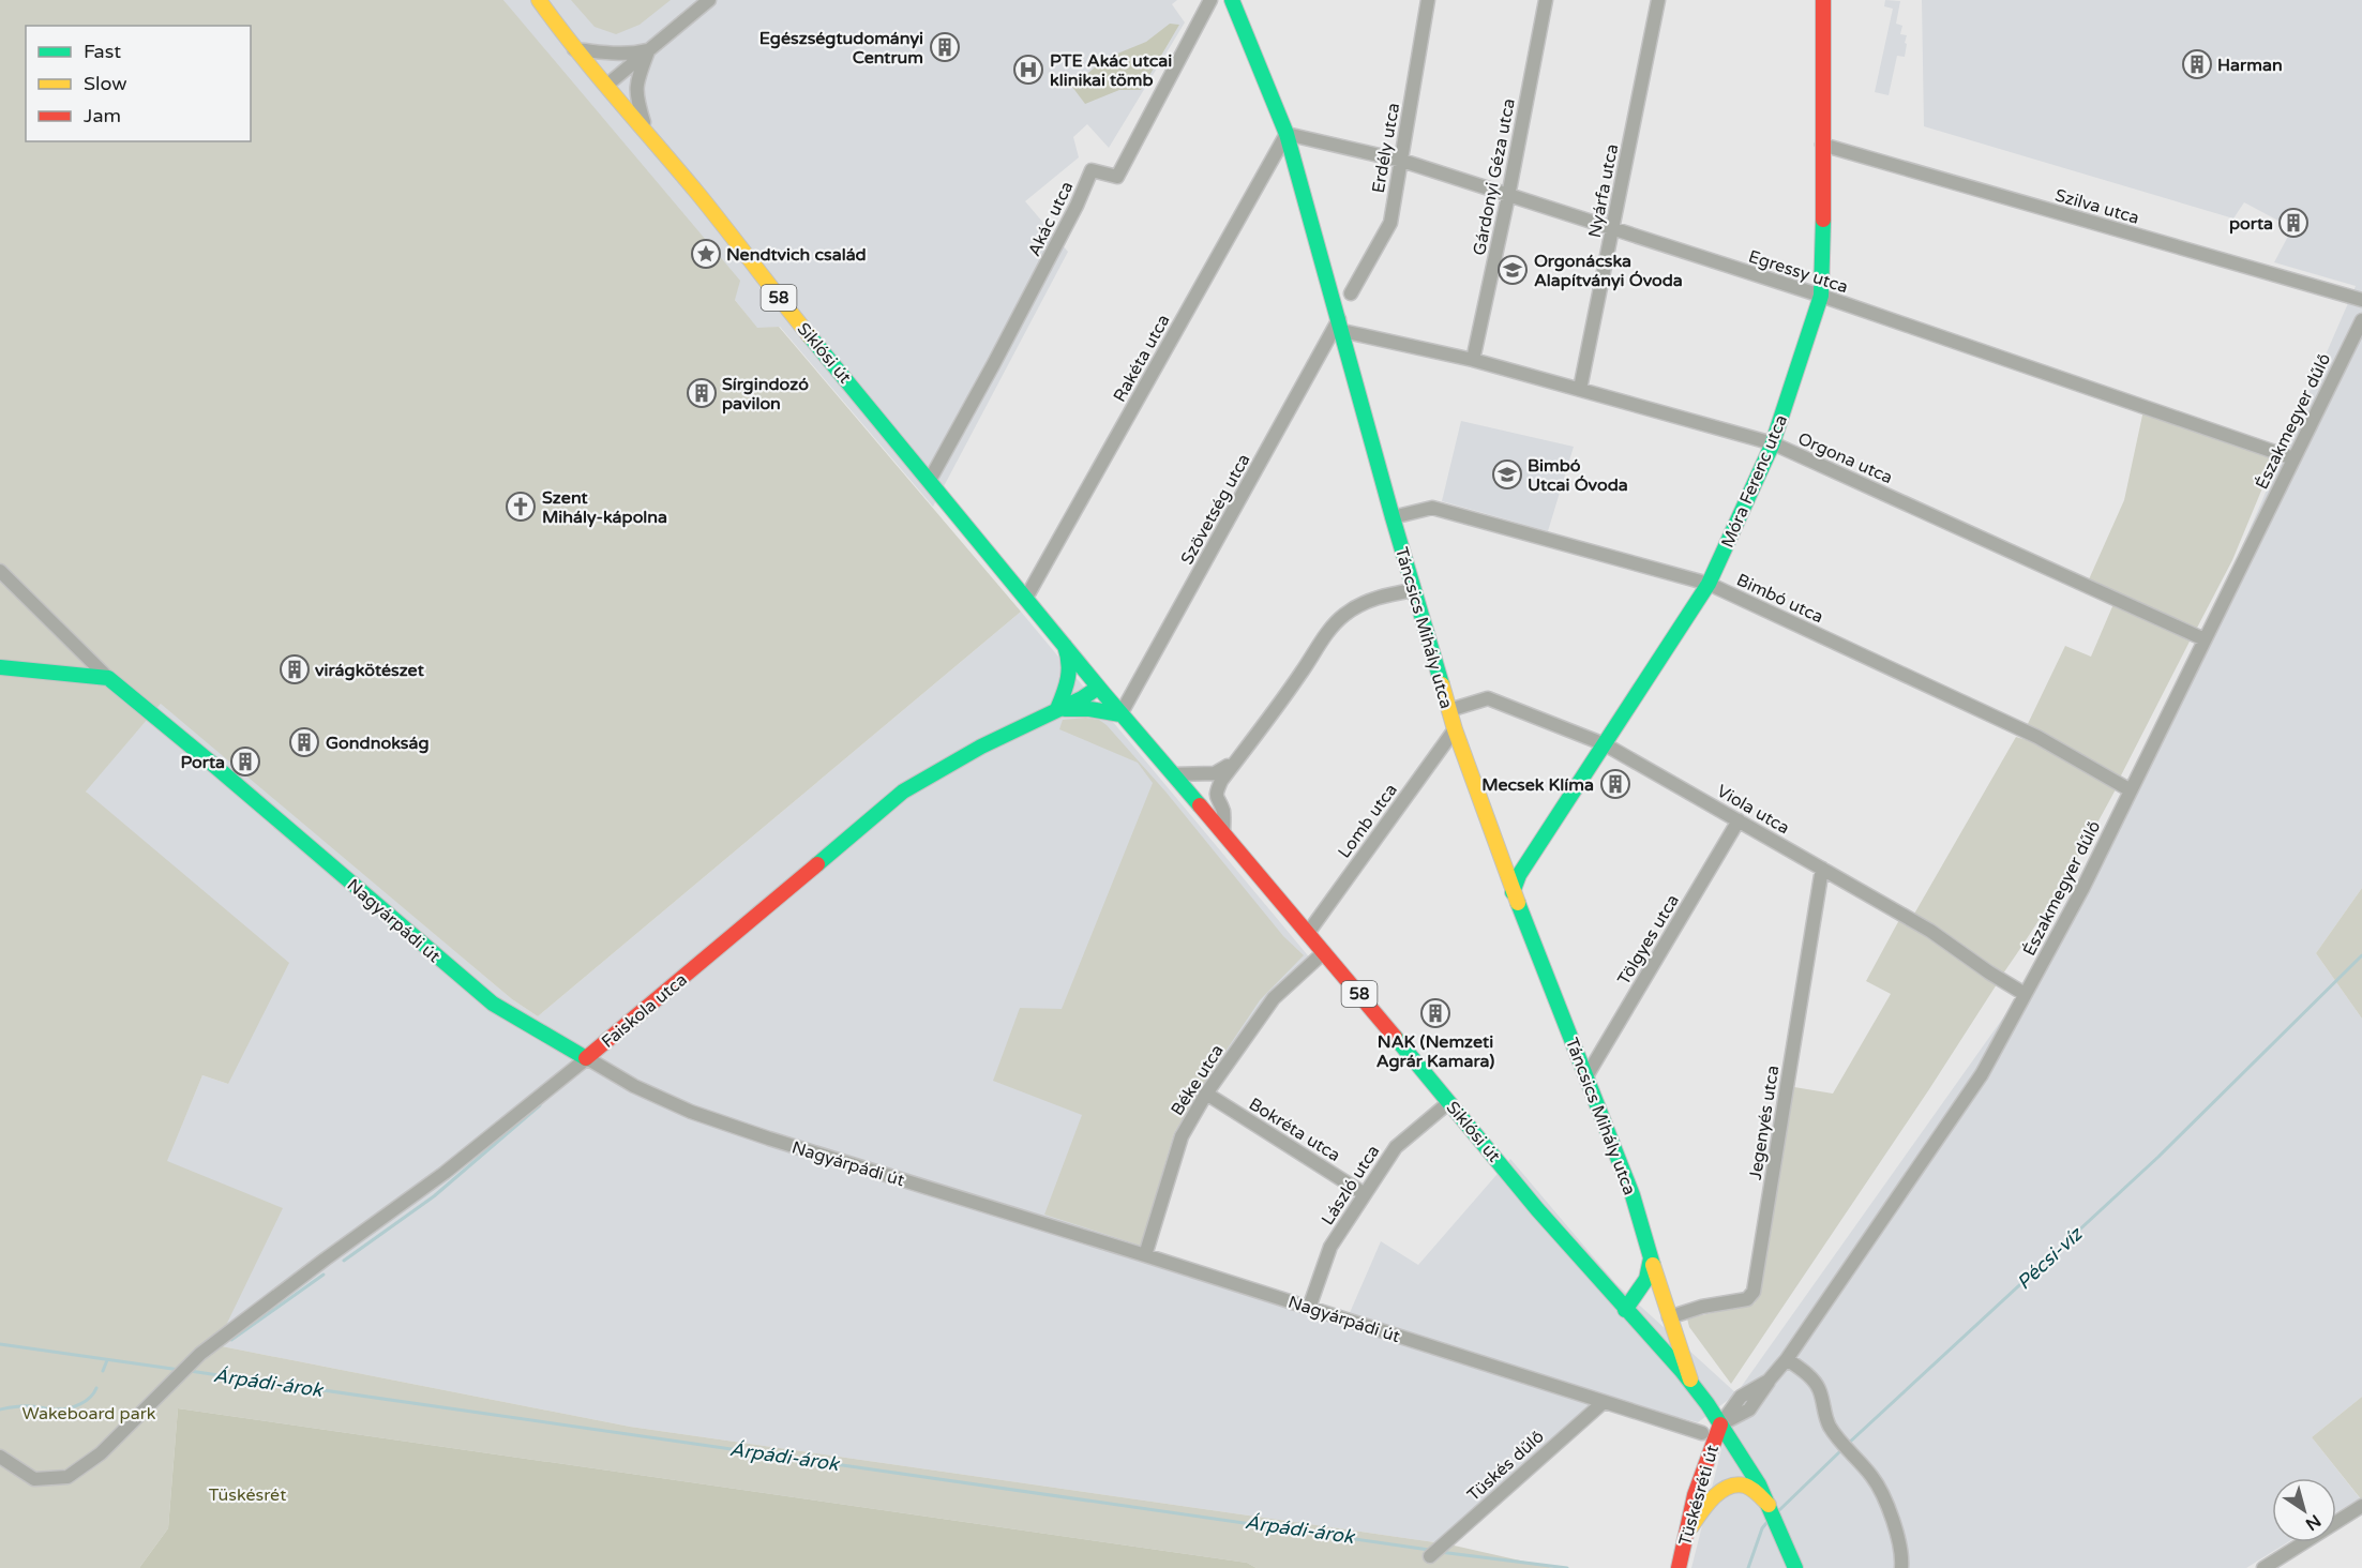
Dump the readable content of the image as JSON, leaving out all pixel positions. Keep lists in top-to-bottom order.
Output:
{
  "streets": {
    "street": [
      "Erdély utca",
      "Gárdonyi Géza utca",
      "Nyárfa utca",
      "Szilva utca",
      "Akác utca",
      "Egressy utca",
      "58",
      "Siklósi út",
      "Rakéta utca",
      "Északmegyer dűlő",
      "Orgona utca",
      "Móra Ferenc utca",
      "Szövetség utca",
      "Bimbó utca",
      "Táncsics Mihály utca",
      "Viola utca",
      "Lomb utca",
      "Nagyárpádi út",
      "Tölgyes utca",
      "Faiskola utca",
      "Béke utca",
      "Jegenyés utca",
      "Bokréta utca",
      "László utca",
      "Tüskés dűlő",
      "Tüskésréti út"
    ]
  },
  "crossings": [
    ["Erdély utca", "Egressy utca"],
    ["Gárdonyi Géza utca", "Egressy utca"],
    ["Gárdonyi Géza utca", "Orgona utca"],
    ["Nyárfa utca", "Egressy utca"],
    ["Nyárfa utca", "Orgona utca"],
    ["Szilva utca", "Móra Ferenc utca"],
    ["Akác utca", "Siklósi út"],
    ["Egressy utca", "Rakéta utca"],
    ["Egressy utca", "Északmegyer dűlő"],
    ["Egressy utca", "Móra Ferenc utca"],
    ["Egressy utca", "Táncsics Mihály utca"],
    ["58", "Siklósi út"],
    ["58", "Szövetség utca"],
    ["58", "Faiskola utca"],
    ["Siklósi út", "Rakéta utca"],
    ["Siklósi út", "Északmegyer dűlő"],
    ["Siklósi út", "Szövetség utca"],
    ["Siklósi út", "Táncsics Mihály utca"],
    ["Siklósi út", "Lomb utca"],
    ["Siklósi út", "Béke utca"],
    ["Siklósi út", "László utca"],
    ["Siklósi út", "Tüskésréti út"],
    ["Rakéta utca", "Táncsics Mihály utca"],
    ["Északmegyer dűlő", "Orgona utca"],
    ["Északmegyer dűlő", "Bimbó utca"],
    ["Északmegyer dűlő", "Viola utca"],
    ["Északmegyer dűlő", "Tüskésréti út"],
    ["Orgona utca", "Móra Ferenc utca"],
    ["Orgona utca", "Szövetség utca"],
    ["Orgona utca", "Táncsics Mihály utca"],
    ["Móra Ferenc utca", "Bimbó utca"],
    ["Móra Ferenc utca", "Táncsics Mihály utca"],
    ["Móra Ferenc utca", "Viola utca"],
    ["Szövetség utca", "Táncsics Mihály utca"],
    ["Bimbó utca", "Táncsics Mihály utca"],
    ["Táncsics Mihály utca", "Viola utca"],
    ["Táncsics Mihály utca", "Lomb utca"],
    ["Táncsics Mihály utca", "Tölgyes utca"],
    ["Táncsics Mihály utca", "Jegenyés utca"],
    ["Viola utca", "Tölgyes utca"],
    ["Viola utca", "Jegenyés utca"],
    ["Nagyárpádi út", "Faiskola utca"],
    ["Nagyárpádi út", "Béke utca"],
    ["Nagyárpádi út", "László utca"],
    ["Nagyárpádi út", "Tüskés dűlő"],
    ["Béke utca", "Bokréta utca"],
    ["Bokréta utca", "László utca"]
  ],
  "water": ["Pécsi-víz", "Árpádi-árok"],
  "parks": ["Wakeboard park", "Tüskésrét"],
  "places": {
    "building": [
      "Egészségtudományi Centrum",
      "Harman",
      "porta",
      "Sírgindozó pavilon",
      "virágkötészet",
      "Gondnokság",
      "Porta",
      "Mecsek Klíma",
      "NAK (Nemzeti Agrár Kamara)"
    ],
    "hospital": ["PTE Akác utcai klinikai tömb"],
    "place": ["Nendtvich család"],
    "school or university": ["Orgonácska Alapítványi Óvoda", "Bimbó Utcai Óvoda"],
    "church": ["Szent Mihály-kápolna"]
  },
  "legend": ["Fast", "Slow", "Jam"],
  "north": "bottom right"
}
